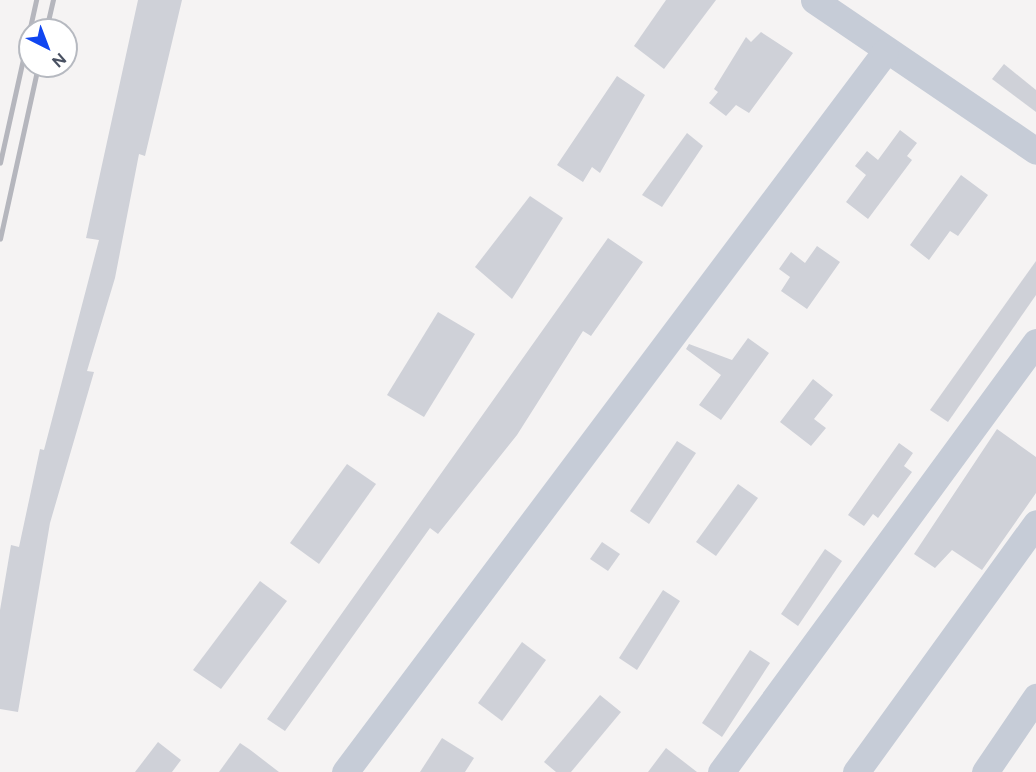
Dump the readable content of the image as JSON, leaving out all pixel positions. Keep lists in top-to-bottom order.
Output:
{
  "north": "bottom right"
}
